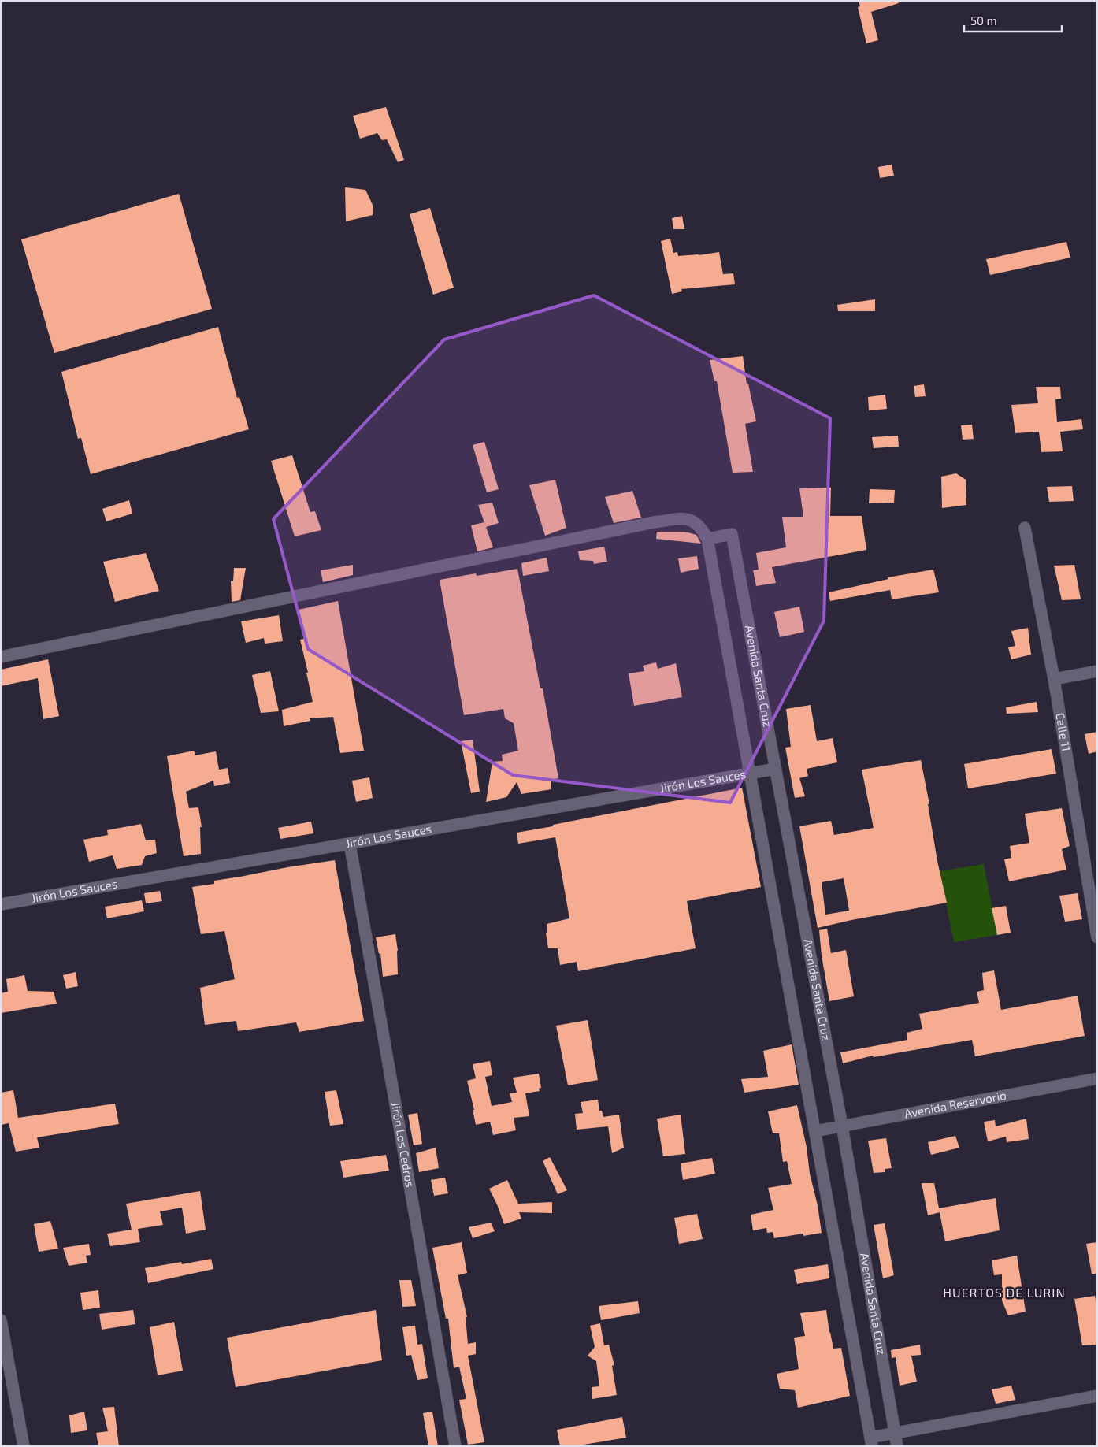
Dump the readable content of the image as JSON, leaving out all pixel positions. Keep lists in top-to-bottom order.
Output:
{
  "streets": {
    "street": [
      "Avenida Santa Cruz",
      "Calle 11",
      "Jirón Los Sauces",
      "Avenida Reservorio",
      "Jirón Los Cedros"
    ]
  },
  "crossings": [
    ["Avenida Santa Cruz", "Jirón Los Sauces"],
    ["Avenida Santa Cruz", "Avenida Reservorio"],
    ["Jirón Los Sauces", "Jirón Los Cedros"]
  ],
  "districts": ["HUERTOS DE LURIN"],
  "scale_bar": "50 m"
}
